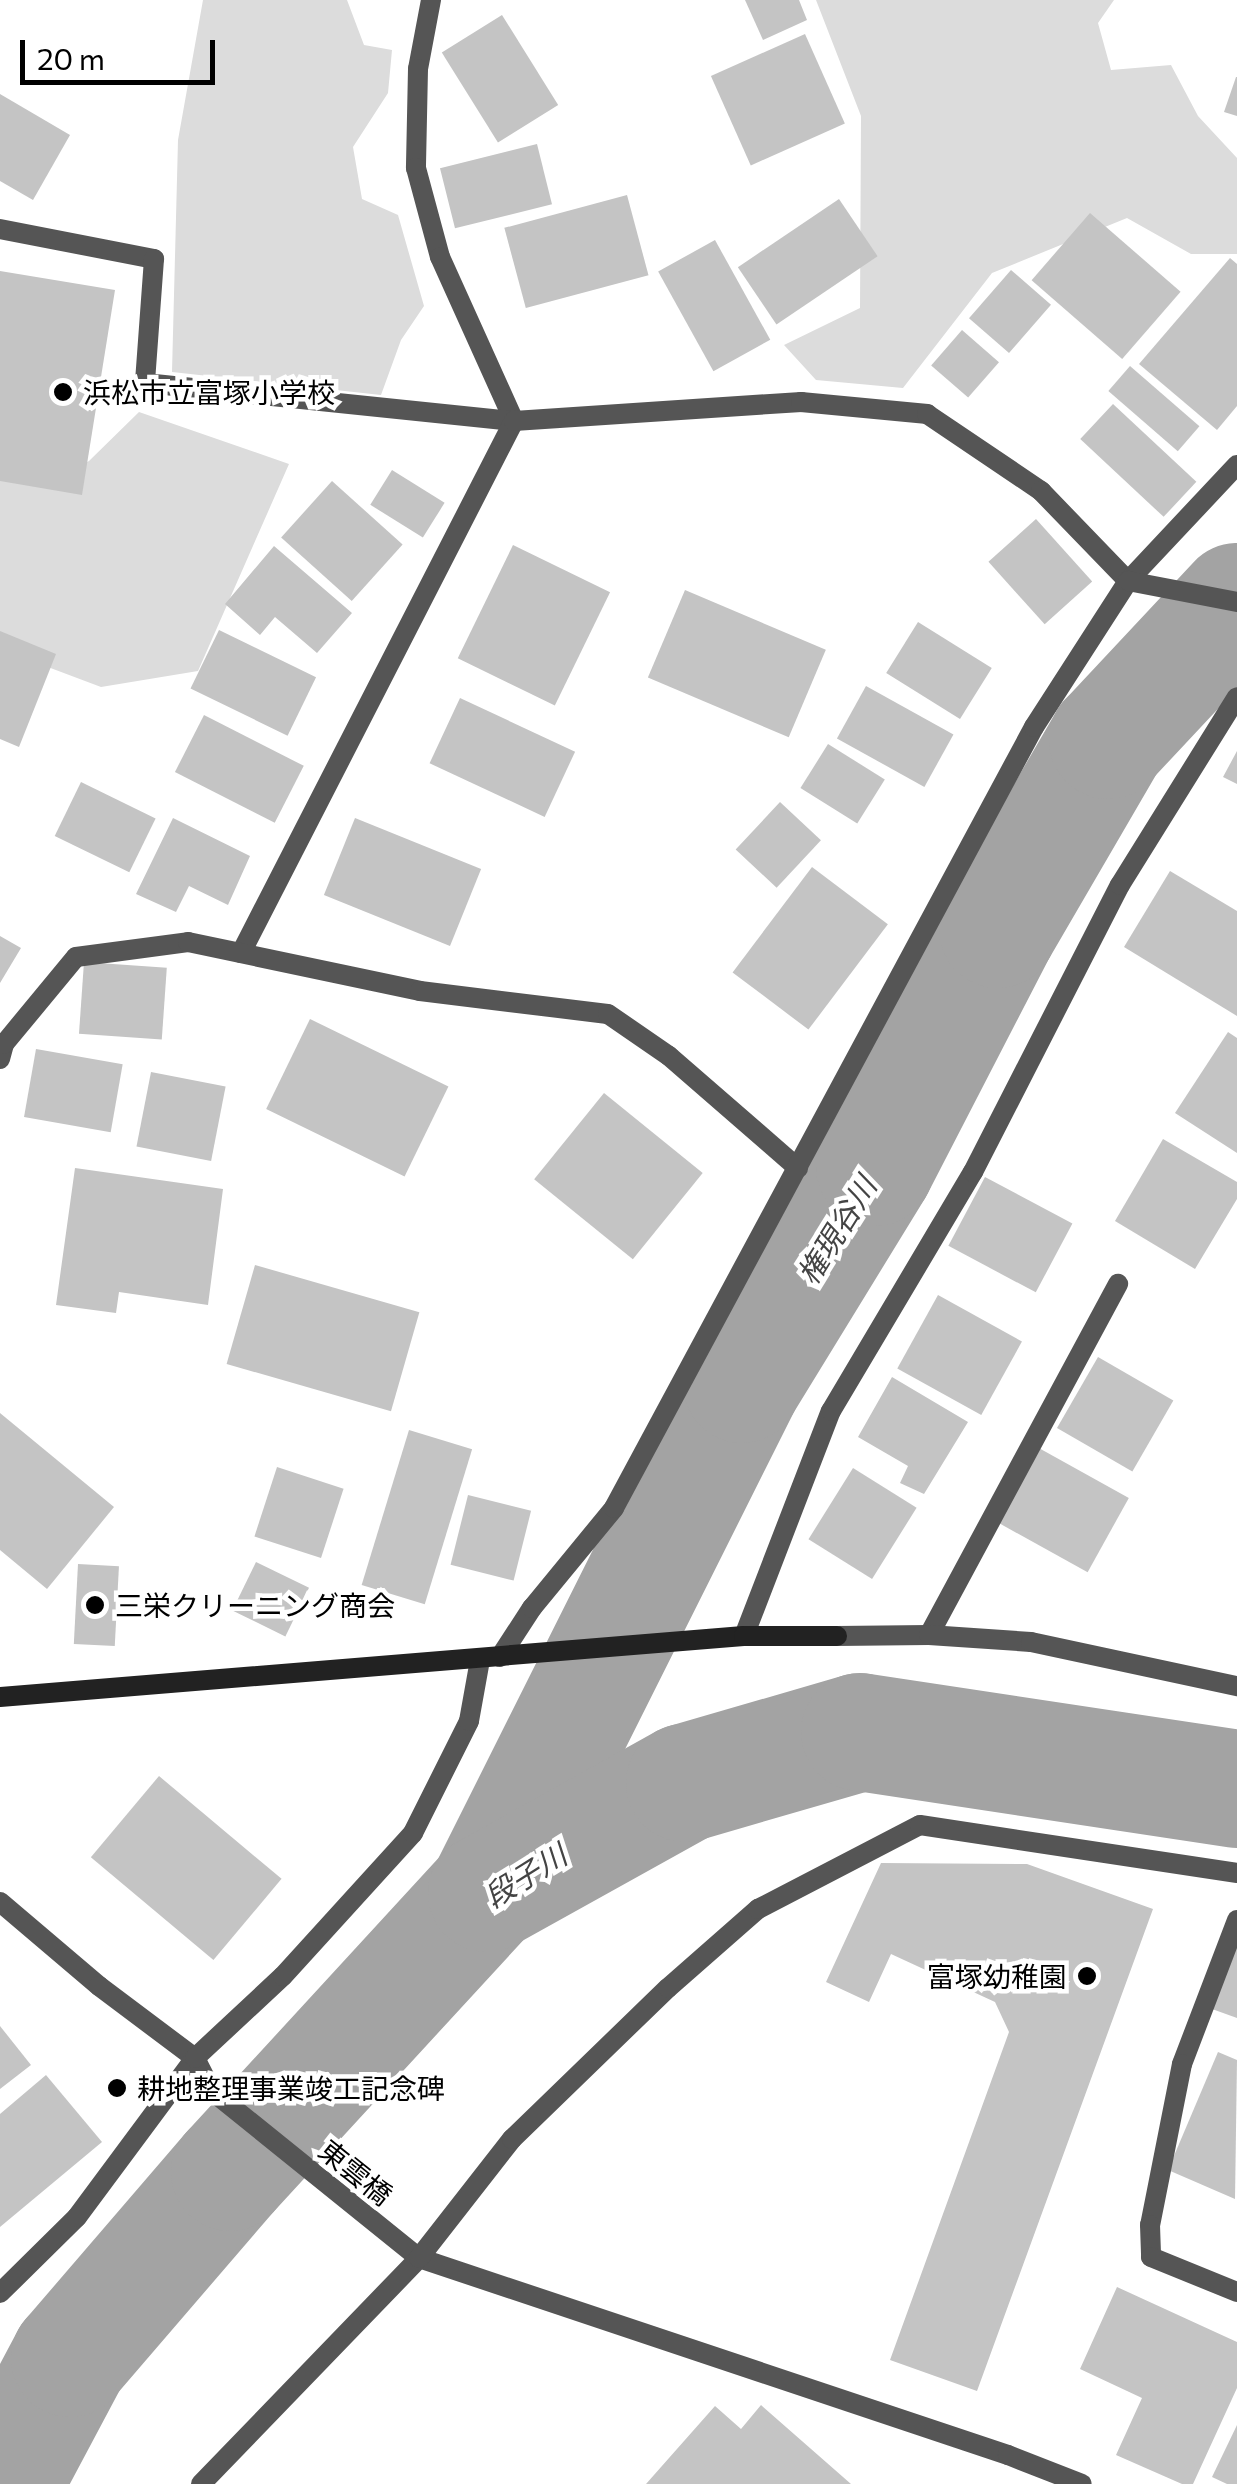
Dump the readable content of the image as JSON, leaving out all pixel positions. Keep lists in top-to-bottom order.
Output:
{
  "streets": {
    "street": ["東雲橋"]
  },
  "water": ["権現谷川", "段子川"],
  "places": [
    "浜松市立富塚小学校",
    "三栄クリーニング商会",
    "富塚幼稚園",
    "耕地整理事業竣工記念碑"
  ],
  "scale_bar": "20 m"
}
